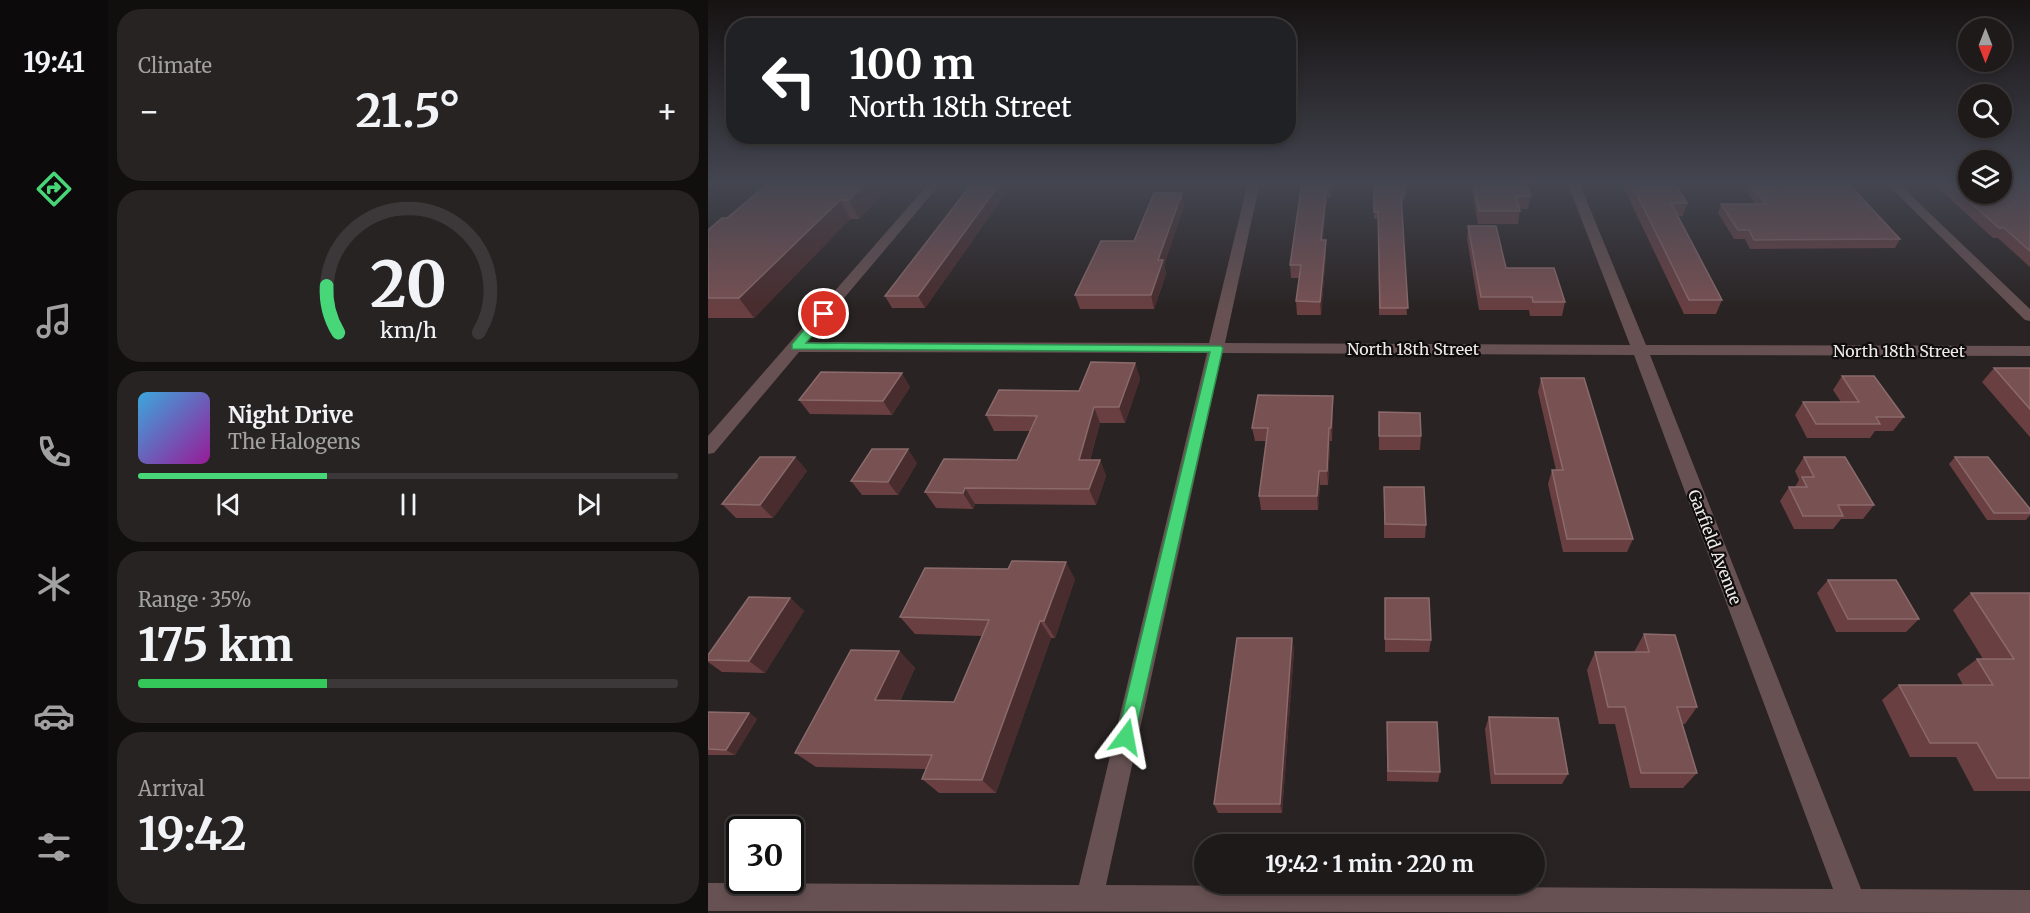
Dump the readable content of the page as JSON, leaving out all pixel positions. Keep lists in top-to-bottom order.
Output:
{
  "streets": {
    "street": ["North 18th Street", "Garfield Avenue"]
  },
  "crossings": [
    ["North 18th Street", "Garfield Avenue"]
  ],
  "north": "bottom",
  "page": {
    "tabs": "19:41",
    "tile": [
      "Climate",
      ["Range · 35%", "175 km"],
      ["Arrival", "19:42"]
    ],
    "turn": ["100 m", "North 18th Street"],
    "heat": ["−", "21.5°", "+"],
    "song": ["Night Drive", "The Halogens"],
    "limit": "30",
    "trip": "19:42 · 1 min · 220 m",
    "gauge": ["20", "km/h"]
  }
}
